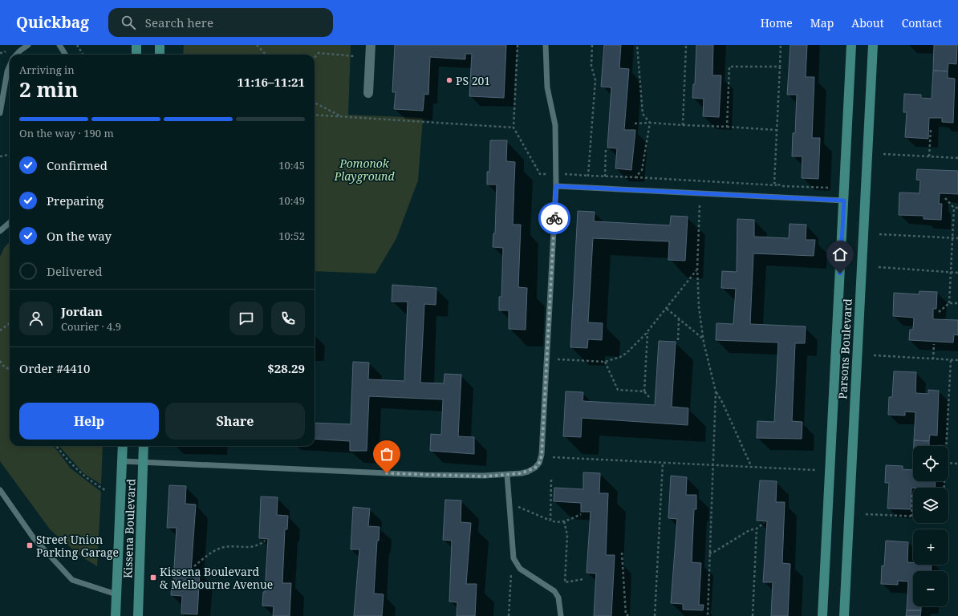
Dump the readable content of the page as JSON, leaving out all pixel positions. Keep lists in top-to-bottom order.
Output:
{
  "streets": {
    "street": ["Parsons Boulevard", "Kissena Boulevard"]
  },
  "parks": ["Pomonok Playground"],
  "places": {
    "other": ["PS 201"],
    "transit": ["Street Union Parking Garage", "Kissena Boulevard & Melbourne Avenue"]
  },
  "page": {
    "header": "Quickbag",
    "search": "Search here",
    "nav": [
      "Home",
      "Map",
      "About",
      "Contact"
    ],
    "heading": ["2 min", "Arriving in", "11:16–11:21"],
    "panel": [
      "Jordan",
      "Courier · 4.9",
      "Order #4410",
      "$28.29"
    ],
    "bar": "On the way · 190 m",
    "list": [
      ["Confirmed", "10:45"],
      ["Preparing", "10:49"],
      ["On the way", "10:52"],
      "Delivered"
    ],
    "buttons": ["Help", "Share"],
    "map_buttons": ["+", "−"]
  }
}
